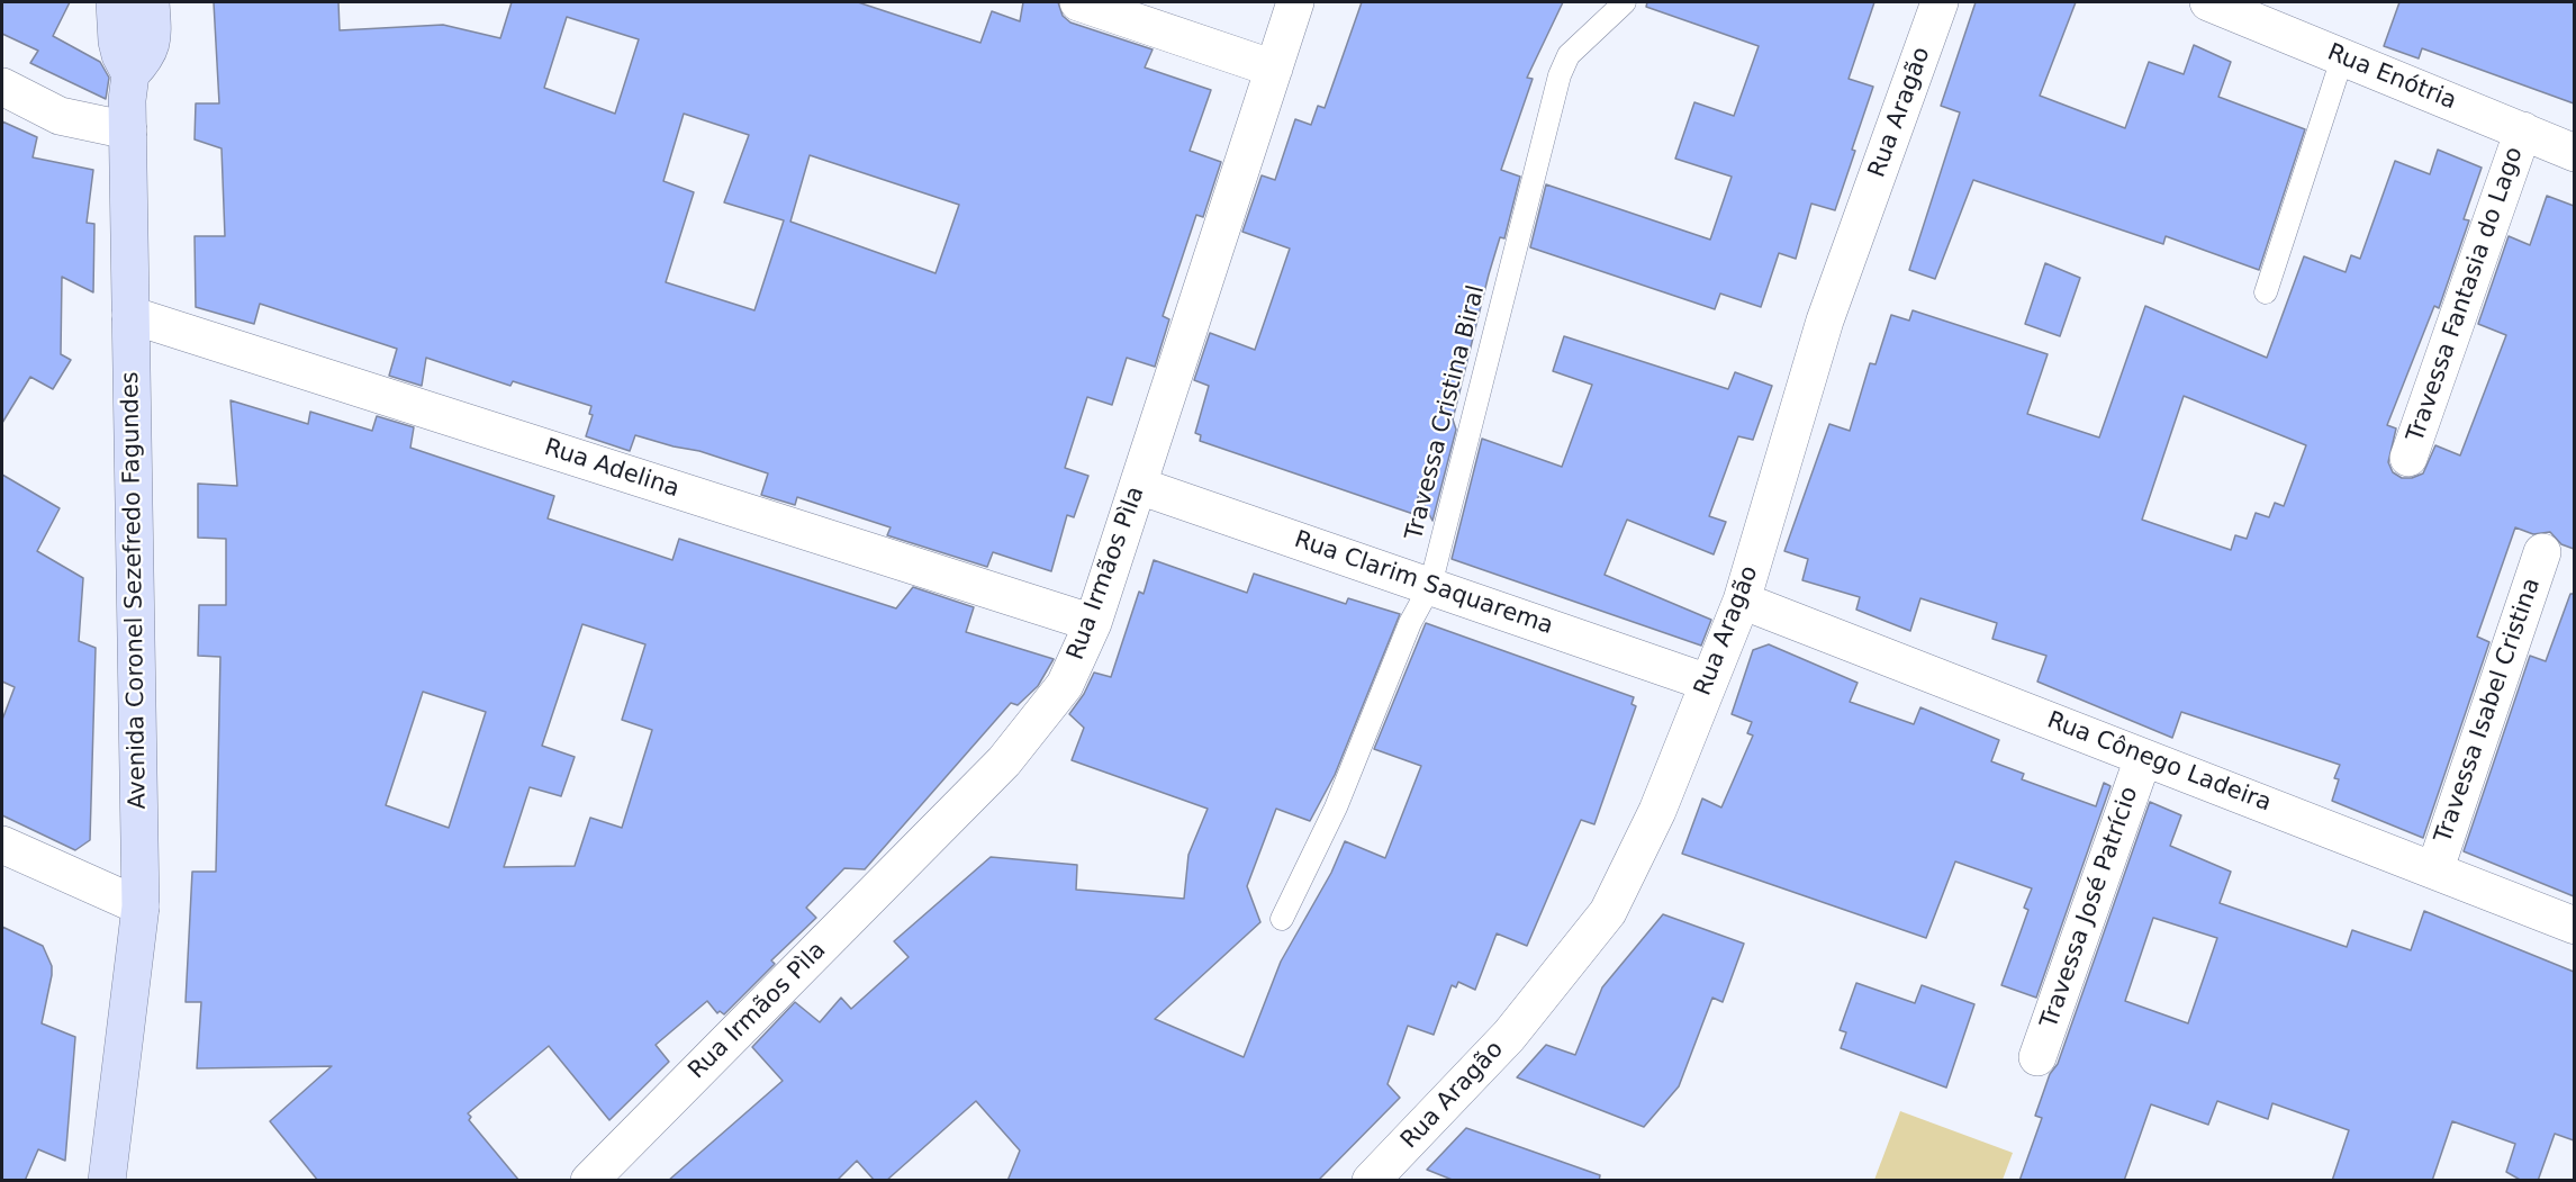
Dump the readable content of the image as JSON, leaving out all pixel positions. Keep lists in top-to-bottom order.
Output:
{
  "streets": {
    "main road": ["Avenida Coronel Sezefredo Fagundes"],
    "street": [
      "Rua Enótria",
      "Rua Aragão",
      "Travessa Fantasia do Lago",
      "Rua Adelina",
      "Rua Irmãos Pìla",
      "Rua Clarim Saquarema",
      "Travessa Isabel Cristina",
      "Rua Cônego Ladeira",
      "Travessa José Patrício"
    ],
    "lane": ["Travessa Cristina Biral"]
  },
  "crossings": [
    ["Rua Enótria", "Travessa Fantasia do Lago"],
    ["Rua Aragão", "Rua Clarim Saquarema"],
    ["Rua Aragão", "Rua Cônego Ladeira"],
    ["Travessa Cristina Biral", "Rua Clarim Saquarema"],
    ["Rua Adelina", "Rua Irmãos Pìla"],
    ["Rua Adelina", "Avenida Coronel Sezefredo Fagundes"],
    ["Rua Irmãos Pìla", "Rua Clarim Saquarema"],
    ["Travessa Isabel Cristina", "Rua Cônego Ladeira"],
    ["Rua Cônego Ladeira", "Travessa José Patrício"]
  ]
}
